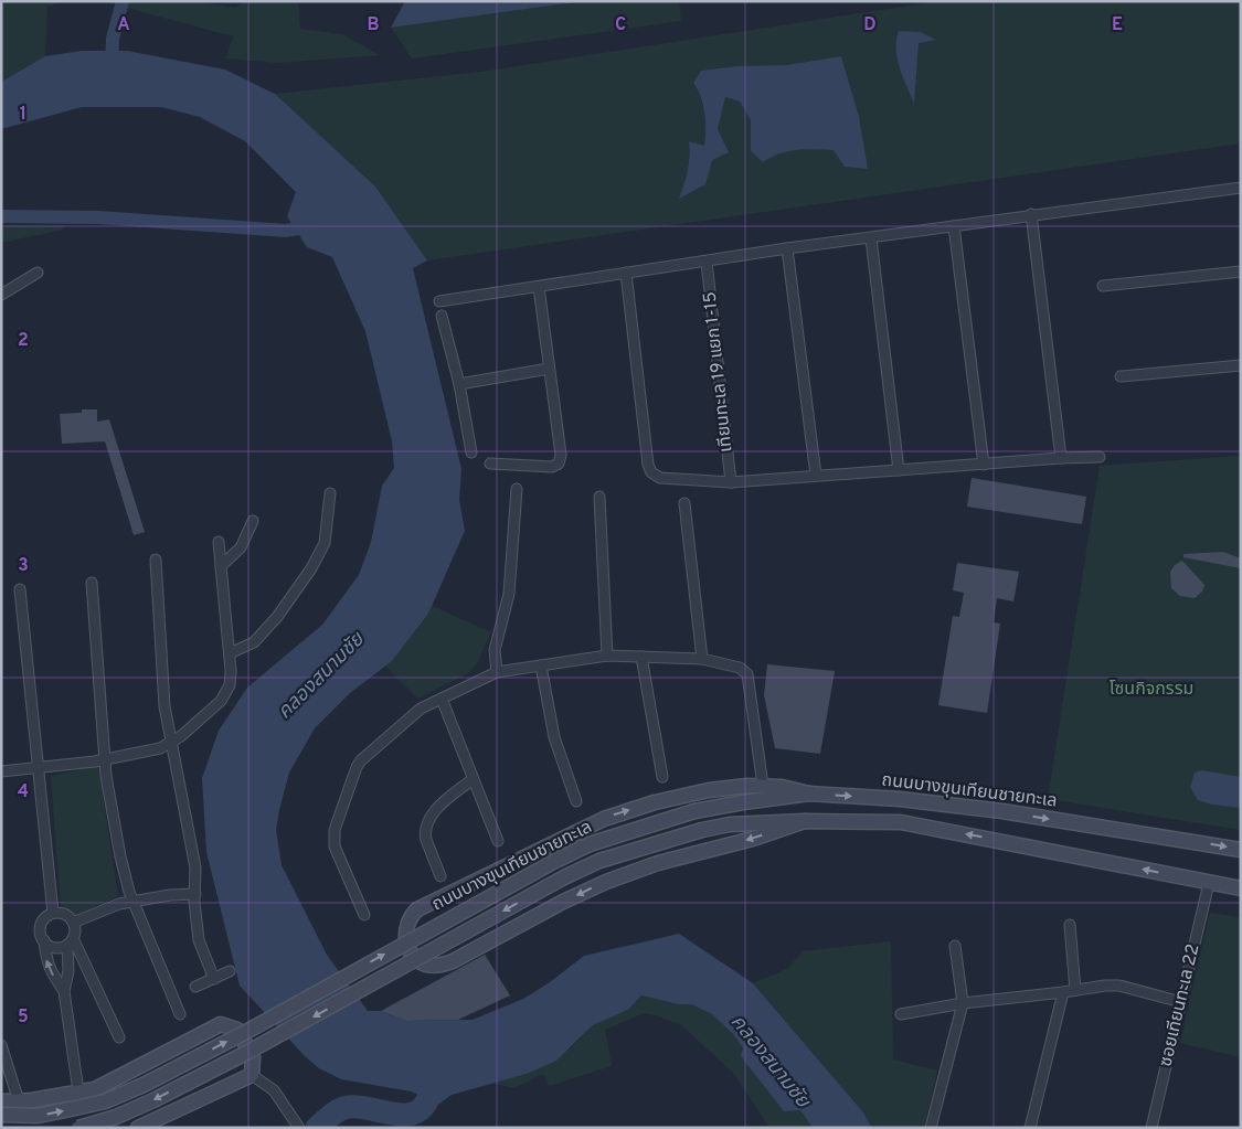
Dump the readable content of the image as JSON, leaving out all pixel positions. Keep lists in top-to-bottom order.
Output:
{
  "streets": {
    "main road": ["ถนนบางขุนเทียนชายทะเล"],
    "street": ["เทียนทะเล 19 แยก 1-15", "ซอยเทียนทะเล 22"]
  },
  "crossings": [
    ["ถนนบางขุนเทียนชายทะเล", "ซอยเทียนทะเล 22"]
  ],
  "water": ["คลองสนามชัย"],
  "parks": ["โซนกิจกรรม"],
  "grid": {
    "columns": [
      "A",
      "B",
      "C",
      "D",
      "E"
    ],
    "rows": [
      "1",
      "2",
      "3",
      "4",
      "5"
    ]
  }
}
